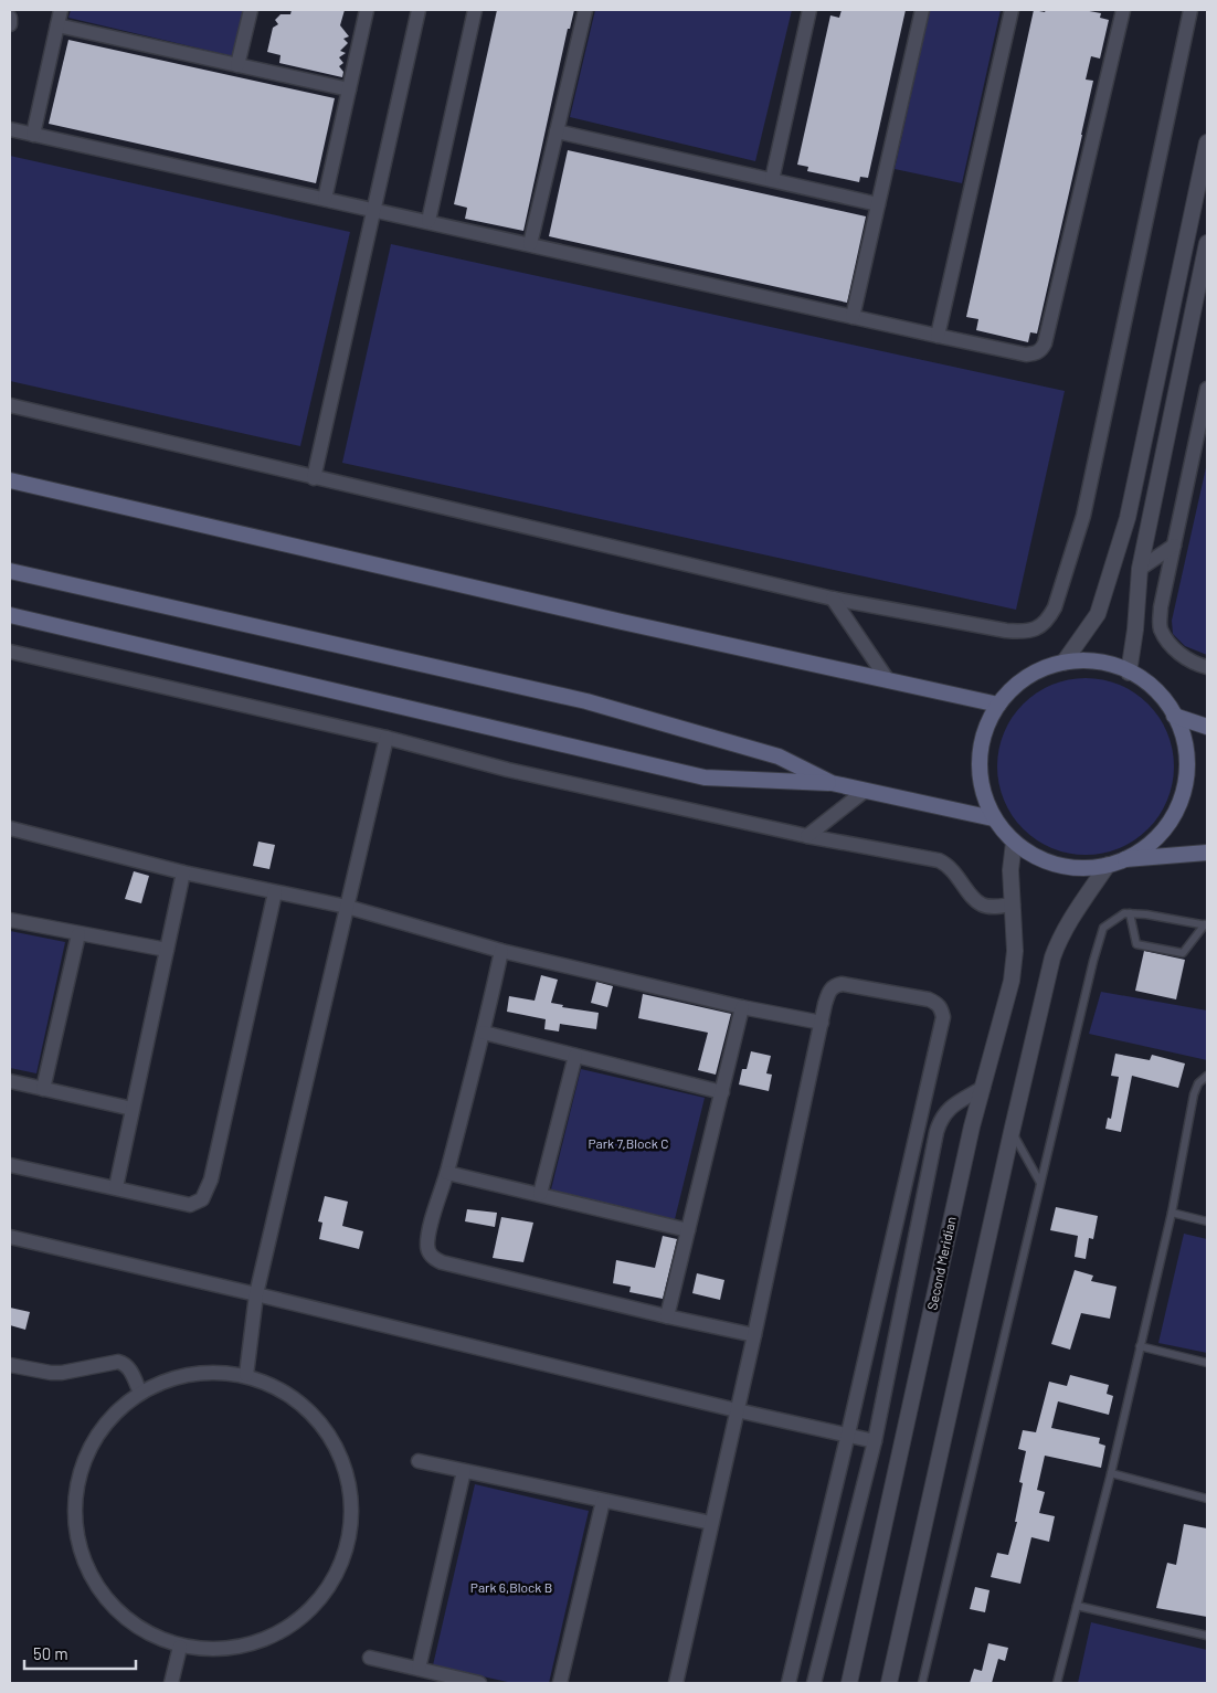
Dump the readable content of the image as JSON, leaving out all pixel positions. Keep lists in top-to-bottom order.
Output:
{
  "streets": {
    "street": ["Second Meridian"]
  },
  "parks": ["Park 7,Block C", "Park 6,Block B"],
  "scale_bar": "50 m"
}
